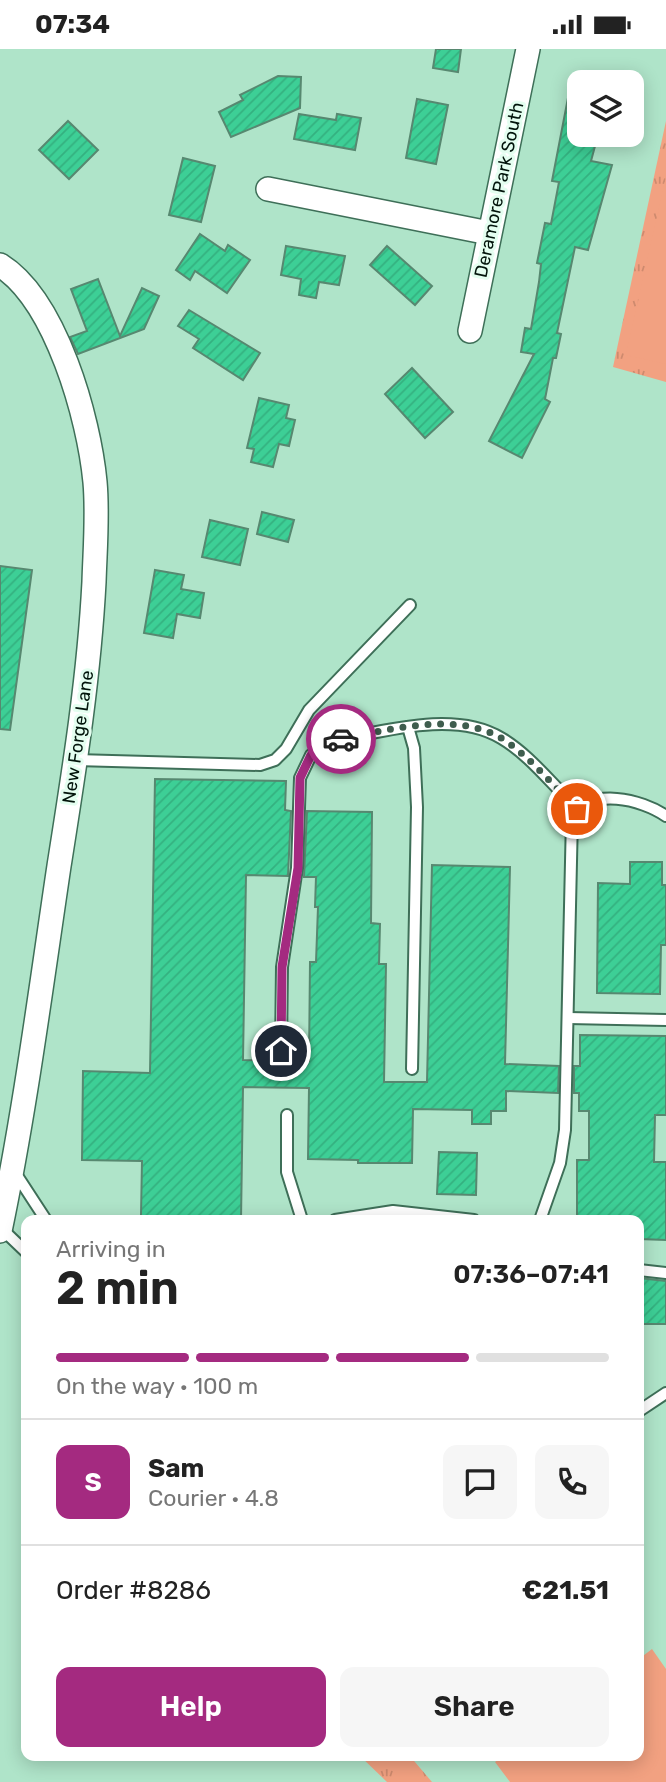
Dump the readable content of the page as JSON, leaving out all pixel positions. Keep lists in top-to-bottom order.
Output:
{
  "streets": {
    "street": ["Deramore Park South", "New Forge Lane"]
  },
  "page": {
    "status": "07:34",
    "heading": ["2 min", "Arriving in", "07:36–07:41"],
    "panel": [
      "Sam",
      "Courier · 4.8",
      "Order #8286",
      "€21.51"
    ],
    "bar": "On the way · 100 m",
    "round": "S",
    "buttons": ["Help", "Share"]
  }
}
